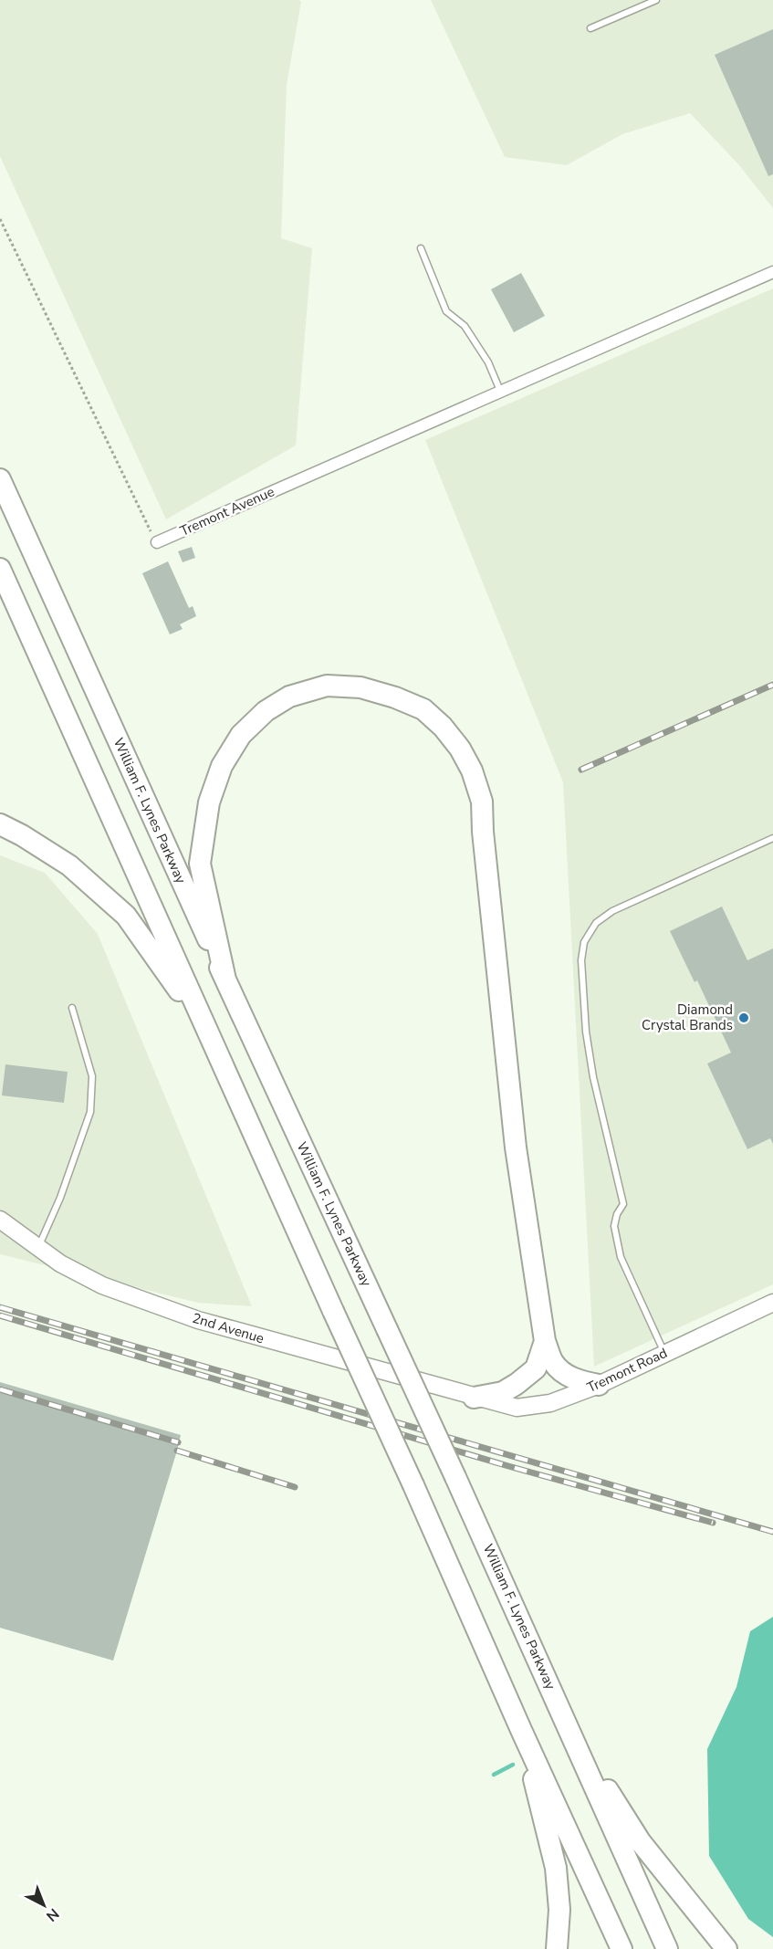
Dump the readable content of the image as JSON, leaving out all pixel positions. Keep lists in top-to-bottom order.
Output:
{
  "streets": {
    "highway": ["William F. Lynes Parkway"],
    "street": ["Tremont Avenue", "2nd Avenue", "Tremont Road"]
  },
  "crossings": [
    ["2nd Avenue", "Tremont Road"]
  ],
  "places": ["Diamond Crystal Brands"],
  "north": "bottom right"
}
